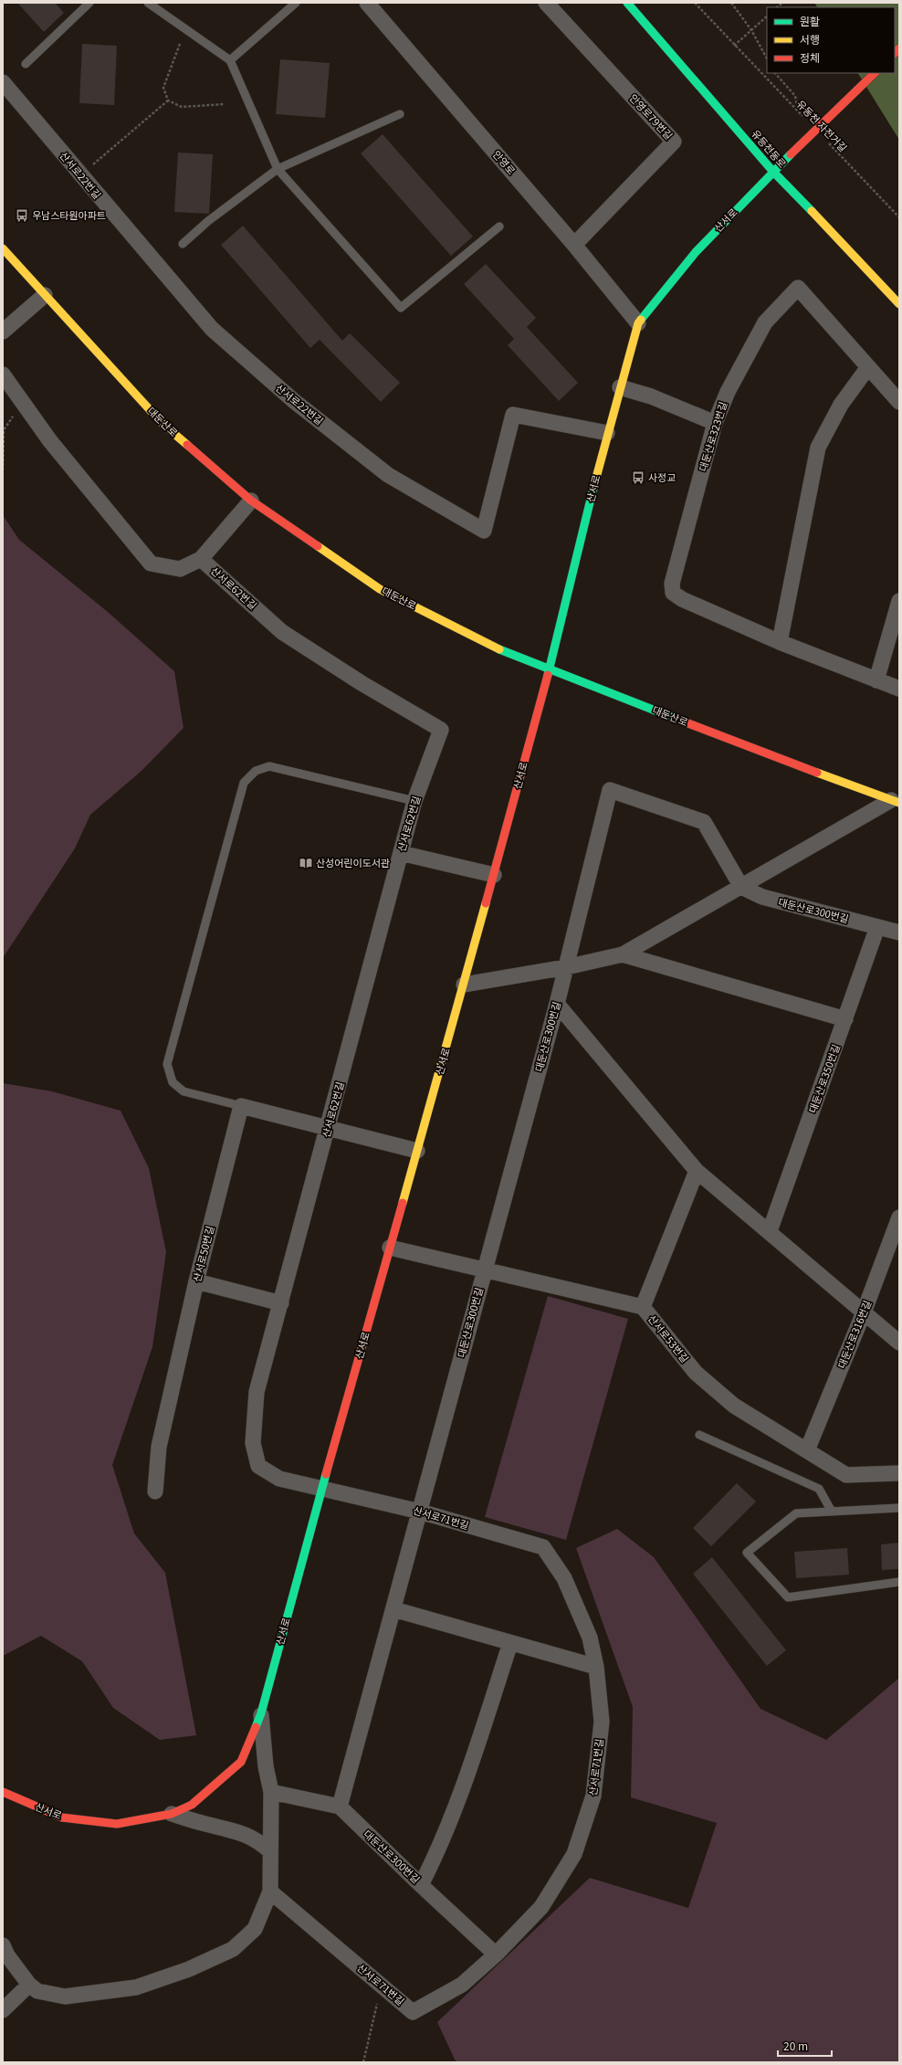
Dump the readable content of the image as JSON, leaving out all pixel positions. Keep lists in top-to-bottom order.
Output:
{
  "streets": {
    "main road": ["유등천동로", "산서로", "대둔산로"],
    "street": [
      "안영로79번길",
      "안영로",
      "산서로22번길",
      "대둔산로323번길",
      "산서로62번길",
      "대둔산로300번길",
      "대둔산로350번길",
      "산서로50번길",
      "대둔산로316번길",
      "산서로53번길",
      "산서로71번길"
    ],
    "path": ["유동천 자전거길"]
  },
  "crossings": [
    ["안영로79번길", "안영로"],
    ["유등천동로", "산서로"],
    ["안영로", "산서로"],
    ["산서로22번길", "산서로"],
    ["산서로", "대둔산로"],
    ["산서로", "산서로62번길"],
    ["산서로", "산서로53번길"],
    ["산서로", "산서로71번길"],
    ["대둔산로", "대둔산로300번길"],
    ["산서로62번길", "산서로71번길"],
    ["대둔산로300번길", "대둔산로350번길"],
    ["대둔산로300번길", "산서로53번길"],
    ["대둔산로300번길", "산서로71번길"],
    ["대둔산로316번길", "산서로53번길"]
  ],
  "places": {
    "bus stop": ["우남스타원아파트", "사정교"],
    "library": ["산성어린이도서관"]
  },
  "legend": ["원활", "서행", "정체"],
  "scale_bar": "20 m"
}
